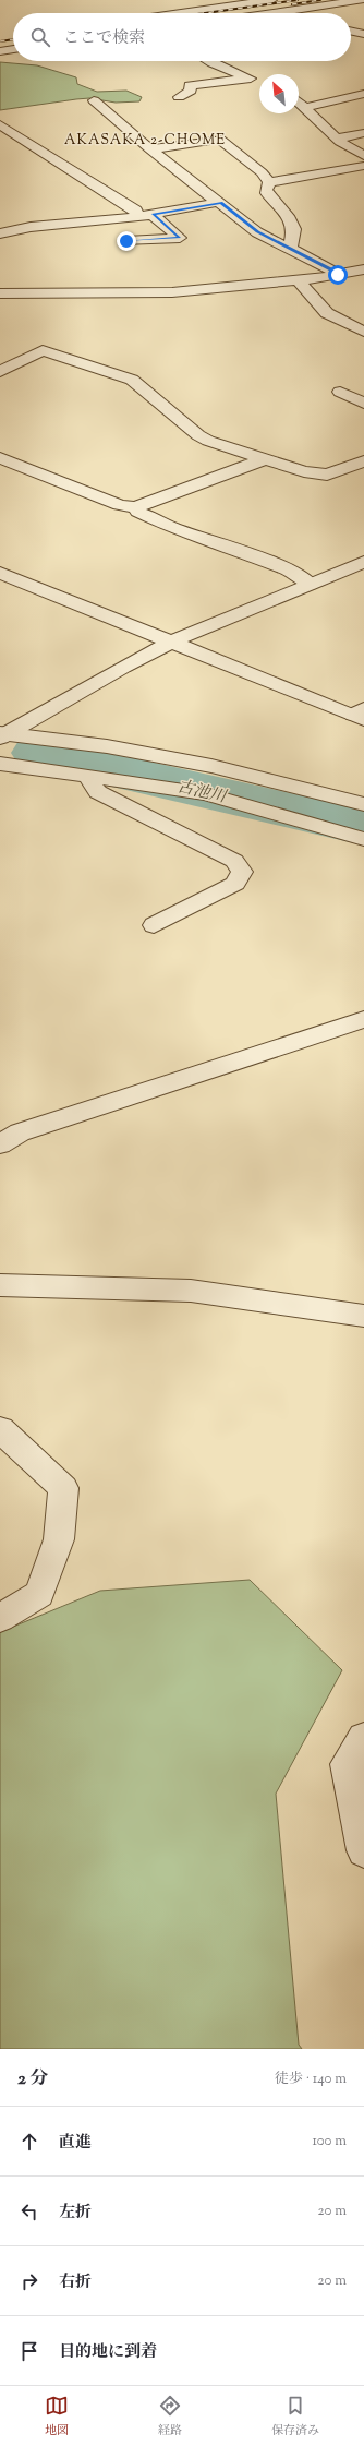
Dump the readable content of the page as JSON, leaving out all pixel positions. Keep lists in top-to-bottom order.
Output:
{
  "districts": ["AKASAKA 2-CHOME"],
  "water": ["古池川"],
  "north": "top left",
  "page": {
    "search": "ここで検索",
    "heading": ["2 分", "徒歩 · 140 m"],
    "list": [
      ["直進", "100 m"],
      ["左折", "20 m"],
      ["右折", "20 m"],
      "目的地に到着"
    ],
    "nav": ["地図", "経路", "保存済み"]
  }
}
